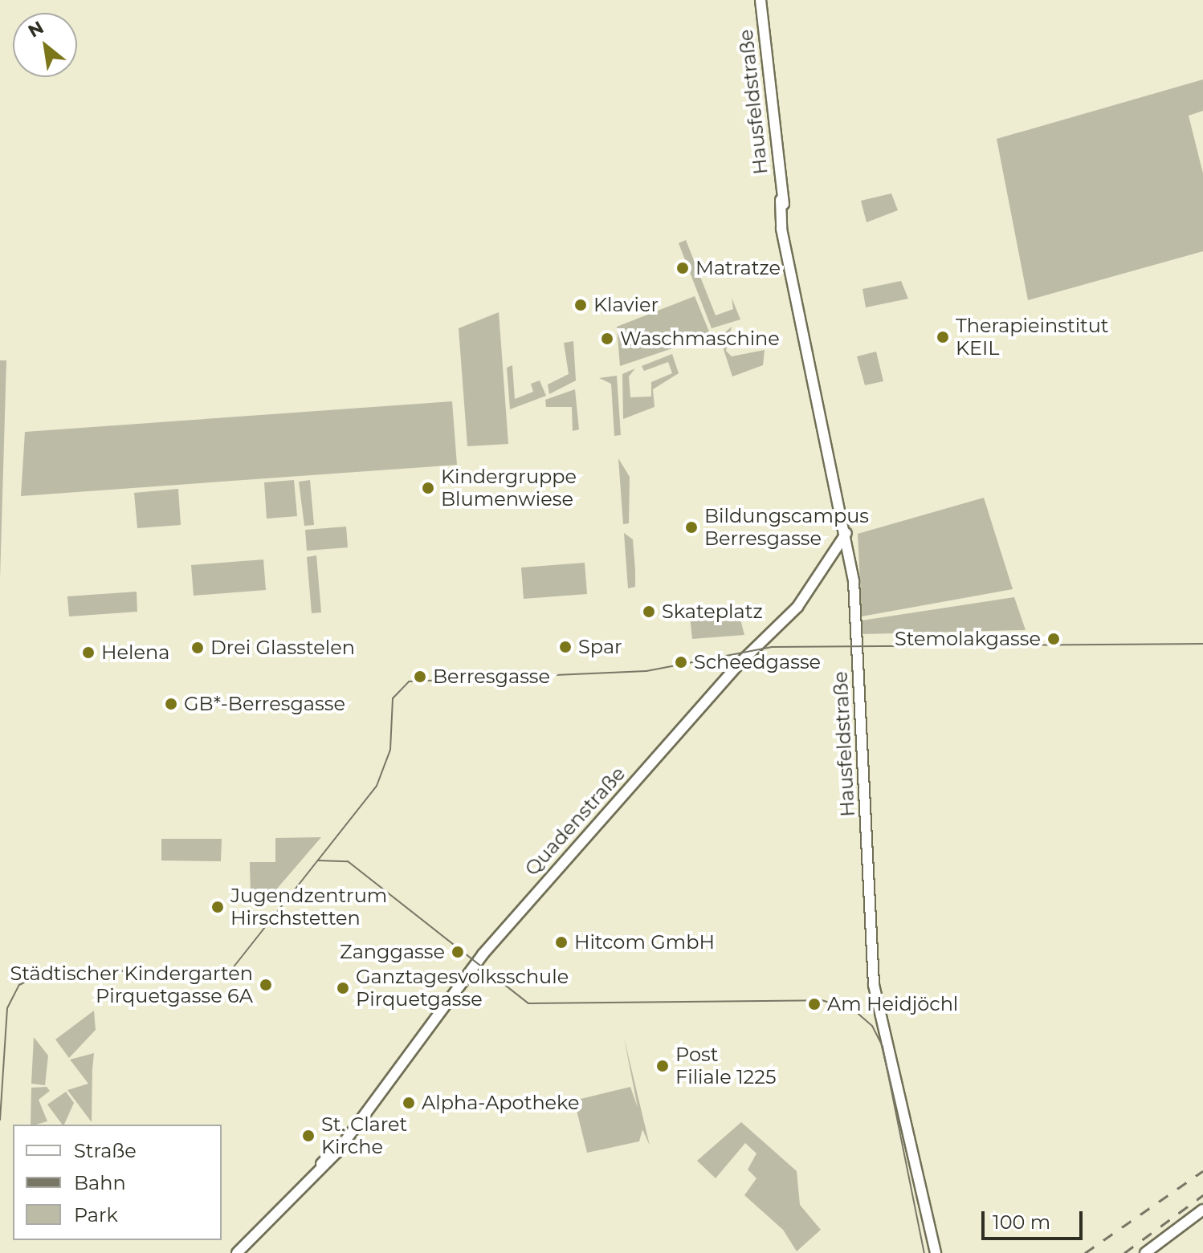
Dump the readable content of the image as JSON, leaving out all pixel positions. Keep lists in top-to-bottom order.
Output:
{
  "streets": {
    "street": ["Hausfeldstraße", "Quadenstraße"]
  },
  "crossings": [
    ["Hausfeldstraße", "Quadenstraße"]
  ],
  "places": [
    "Matratze",
    "Klavier",
    "Therapieinstitut KEIL",
    "Waschmaschine",
    "Kindergruppe Blumenwiese",
    "Bildungscampus Berresgasse",
    "Skateplatz",
    "Stemolakgasse",
    "Spar",
    "Drei Glasstelen",
    "Helena",
    "Scheedgasse",
    "Berresgasse",
    "GB*-Berresgasse",
    "Jugendzentrum Hirschstetten",
    "Hitcom GmbH",
    "Zanggasse",
    "Städtischer Kindergarten Pirquetgasse 6A",
    "Ganztagesvolksschule Pirquetgasse",
    "Am Heidjöchl",
    "Post Filiale 1225",
    "Alpha-Apotheke",
    "St. Claret Kirche"
  ],
  "legend": ["Straße", "Bahn", "Park"],
  "scale_bar": "100 m",
  "north": "top left"
}
